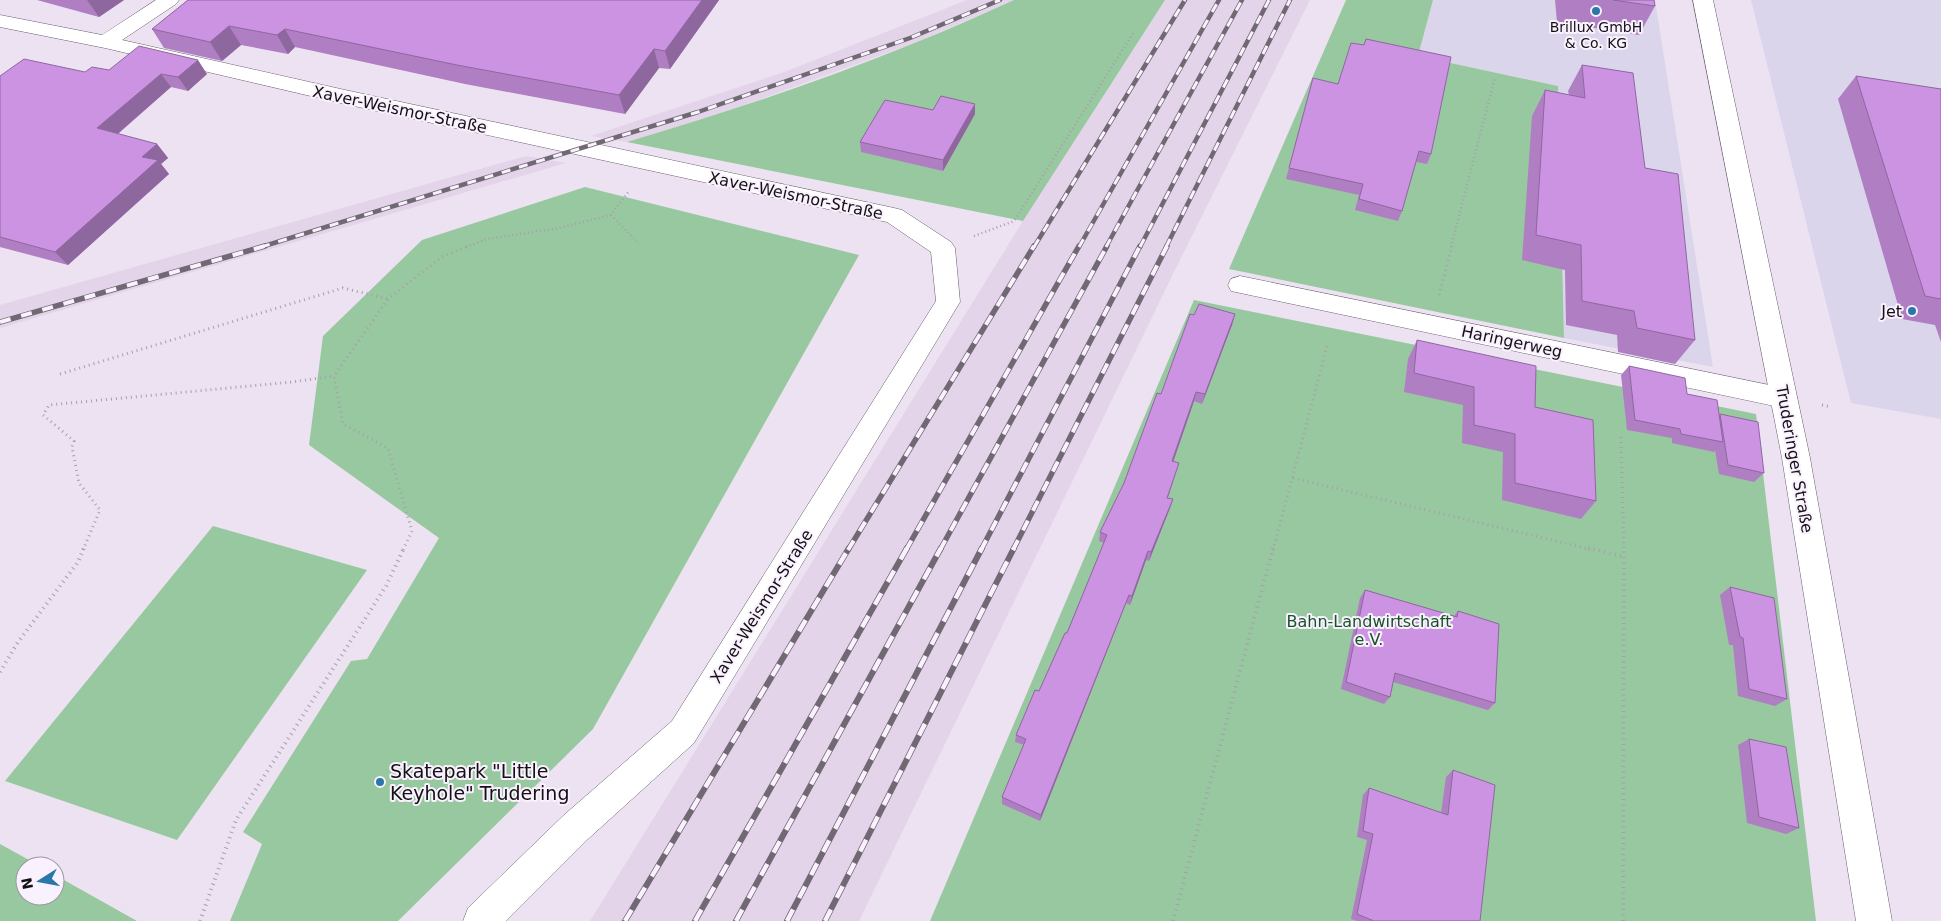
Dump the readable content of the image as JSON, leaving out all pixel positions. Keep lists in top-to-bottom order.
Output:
{
  "streets": {
    "street": ["Xaver-Weismor-Straße", "Haringerweg", "Truderinger Straße"]
  },
  "crossings": [
    ["Haringerweg", "Truderinger Straße"]
  ],
  "parks": ["Bahn-Landwirtschaft e.V."],
  "places": ["Brillux GmbH & Co. KG", "Jet", "Skatepark \"Little Keyhole\" Trudering"],
  "north": "left"
}
